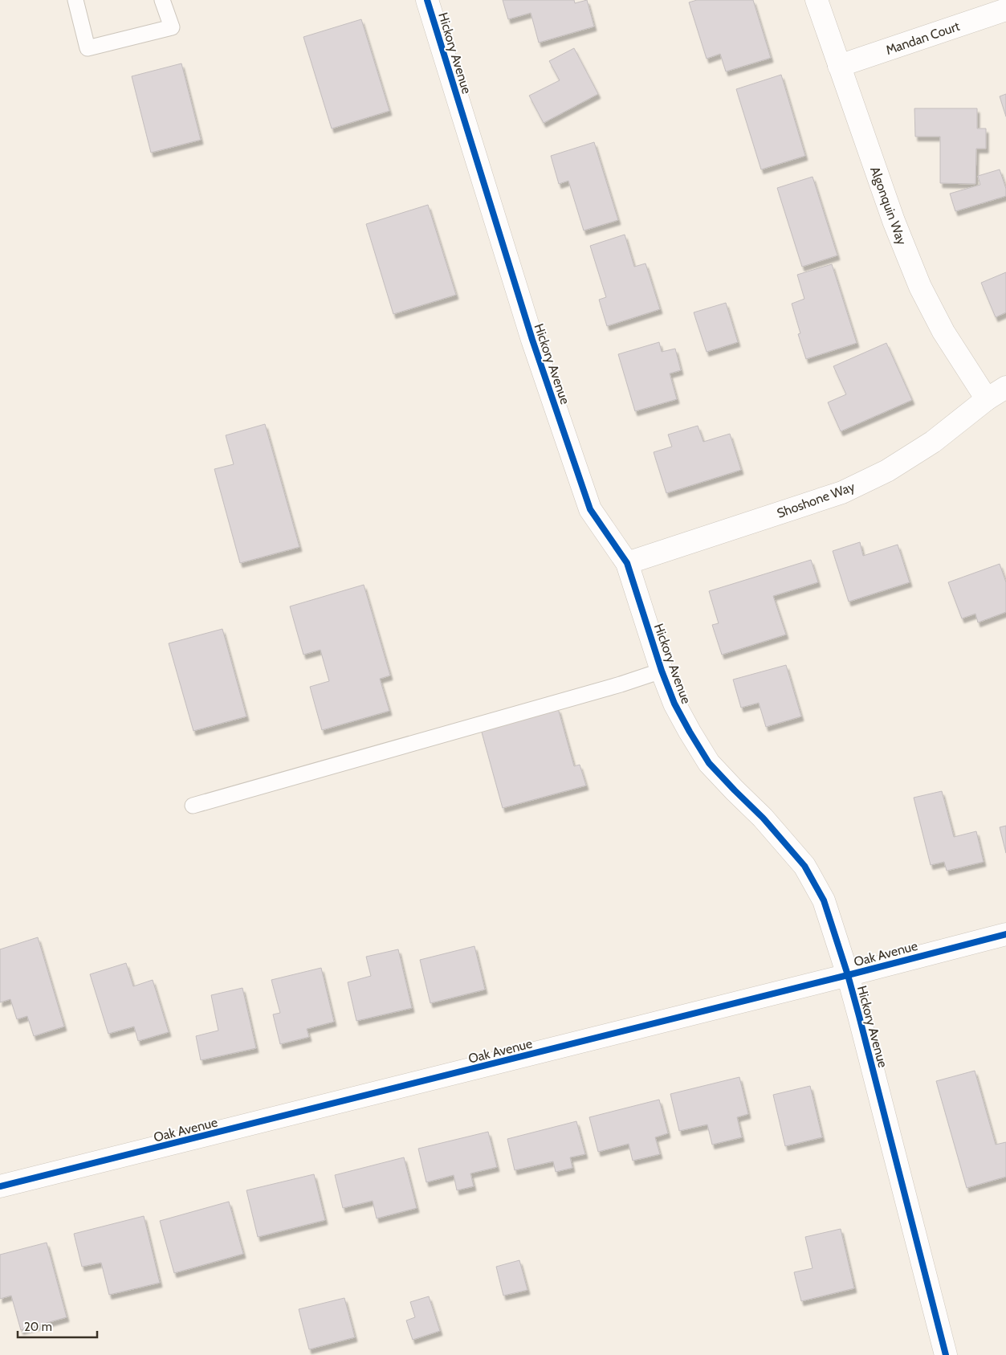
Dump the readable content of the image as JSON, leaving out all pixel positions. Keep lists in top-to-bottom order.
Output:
{
  "streets": {
    "street": [
      "Mandan Court",
      "Hickory Avenue",
      "Algonquin Way",
      "Shoshone Way",
      "Oak Avenue"
    ]
  },
  "crossings": [
    ["Mandan Court", "Algonquin Way"],
    ["Hickory Avenue", "Shoshone Way"],
    ["Hickory Avenue", "Oak Avenue"],
    ["Algonquin Way", "Shoshone Way"]
  ],
  "scale_bar": "20 m"
}
